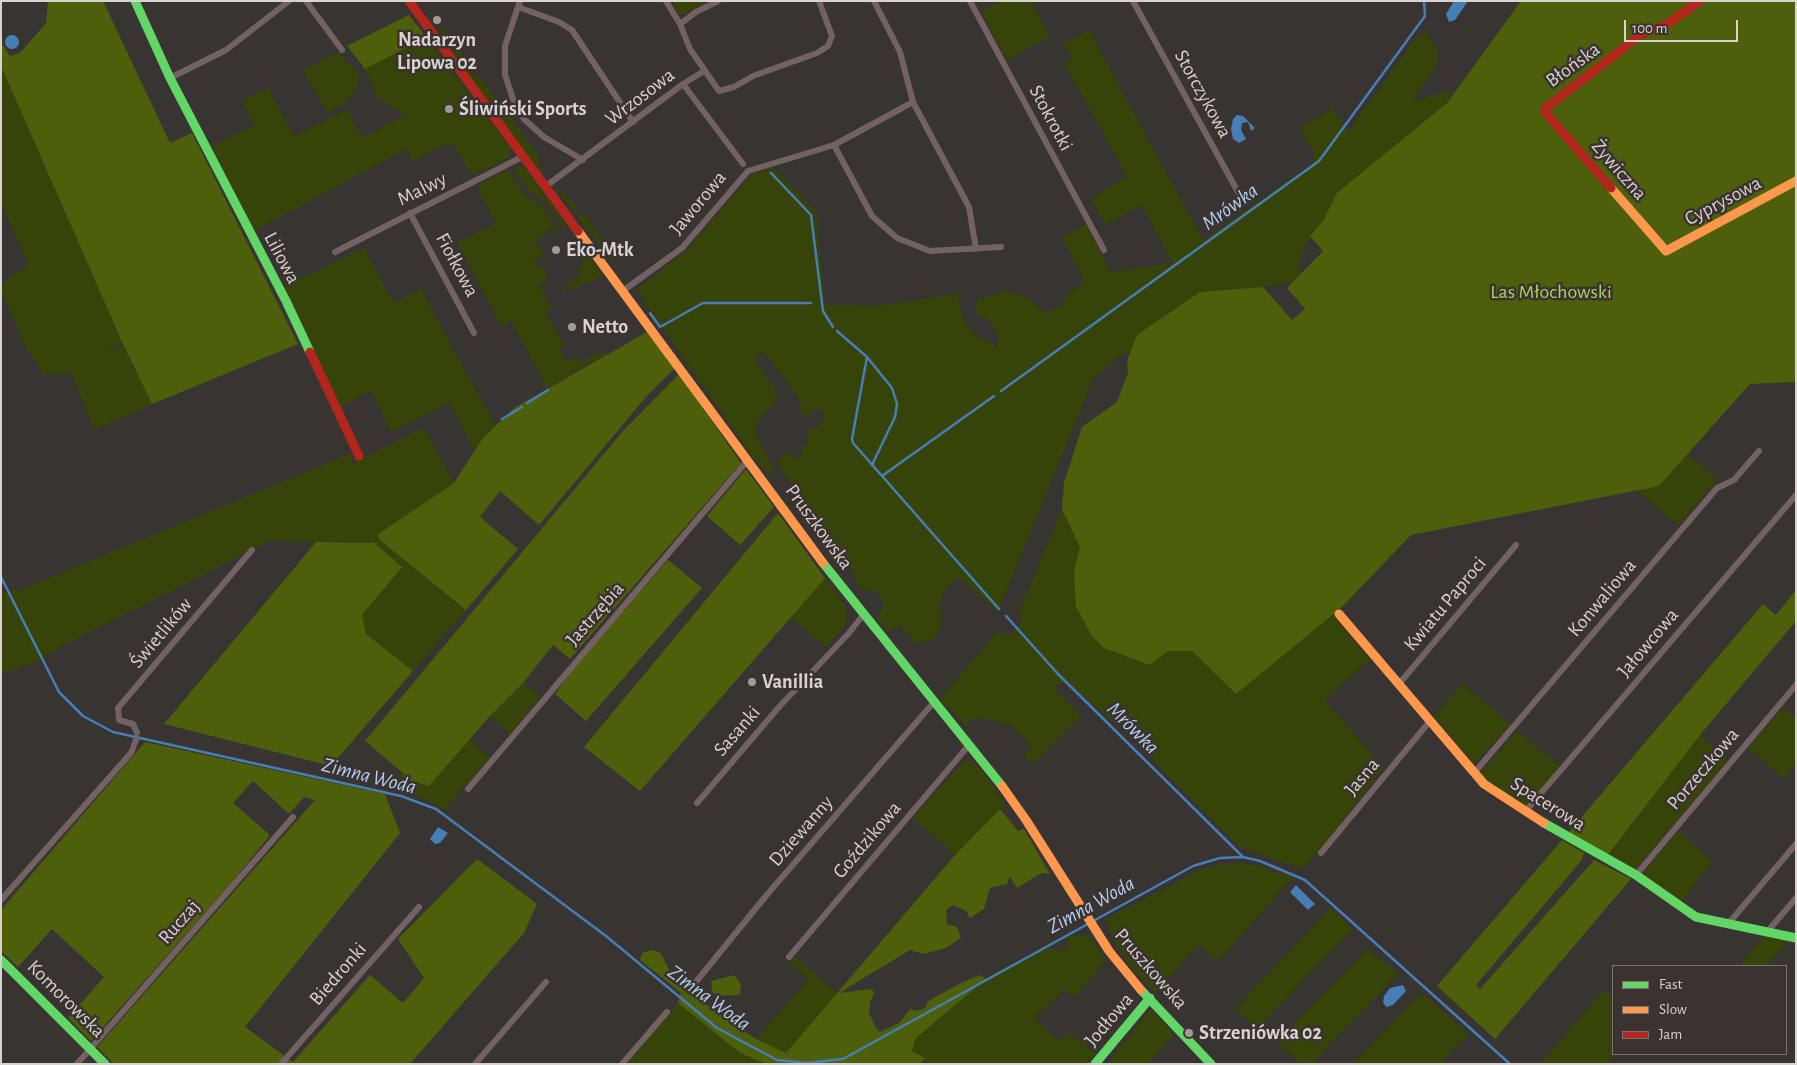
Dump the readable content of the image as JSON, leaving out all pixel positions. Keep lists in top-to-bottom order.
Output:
{
  "streets": {
    "street": [
      "Błońska",
      "Storczykowa",
      "Wrzosowa",
      "Stokrotki",
      "Żywiczna",
      "Malwy",
      "Cyprysowa",
      "Jaworowa",
      "Liliowa",
      "Fiołkowa",
      "Pruszkowska",
      "Konwaliowa",
      "Kwiatu Paproci",
      "Jastrzębia",
      "Świetlików",
      "Jałowcowa",
      "Sasanki",
      "Porzeczkowa",
      "Jasna",
      "Spacerowa",
      "Dziewanny",
      "Goździkowa",
      "Ruczaj",
      "Biedronki",
      "Komorowska",
      "Jodłowa"
    ]
  },
  "crossings": [
    ["Błońska", "Żywiczna"],
    ["Wrzosowa", "Jaworowa"],
    ["Wrzosowa", "Pruszkowska"],
    ["Żywiczna", "Cyprysowa"],
    ["Malwy", "Fiołkowa"],
    ["Malwy", "Pruszkowska"],
    ["Jaworowa", "Pruszkowska"],
    ["Pruszkowska", "Jastrzębia"],
    ["Pruszkowska", "Sasanki"],
    ["Pruszkowska", "Dziewanny"],
    ["Pruszkowska", "Goździkowa"],
    ["Pruszkowska", "Jodłowa"],
    ["Konwaliowa", "Spacerowa"],
    ["Kwiatu Paproci", "Spacerowa"],
    ["Jałowcowa", "Spacerowa"],
    ["Porzeczkowa", "Spacerowa"],
    ["Jasna", "Spacerowa"],
    ["Ruczaj", "Komorowska"]
  ],
  "water": ["Mrówka", "Zimna Woda"],
  "parks": ["Las Młochowski"],
  "places": [
    "Nadarzyn Lipowa 02",
    "Śliwiński Sports",
    "Eko-Mtk",
    "Netto",
    "Vanillia",
    "Strzeniówka 02"
  ],
  "legend": ["Fast", "Slow", "Jam"],
  "scale_bar": "100 m"
}
